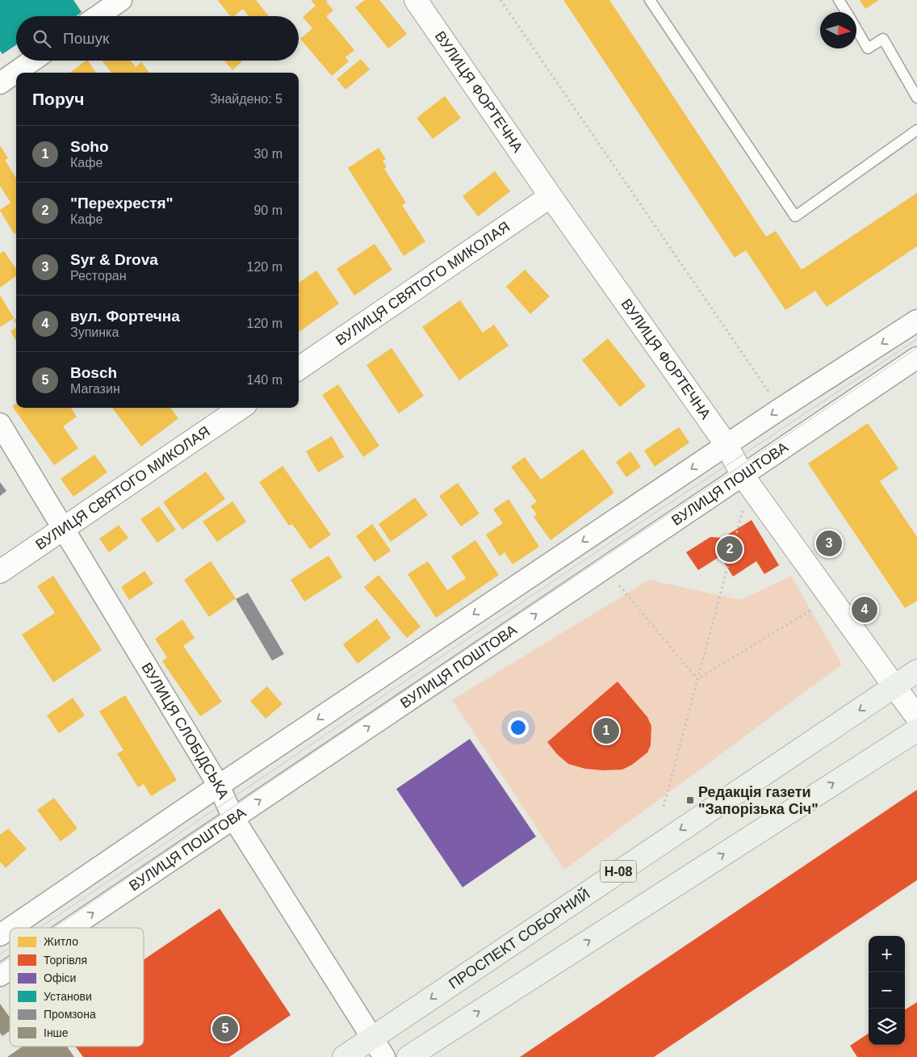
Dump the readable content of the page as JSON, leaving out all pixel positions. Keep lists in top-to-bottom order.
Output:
{
  "streets": {
    "main road": [
      "ВУЛИЦЯ ФОРТЕЧНА",
      "ВУЛИЦЯ СВЯТОГО МИКОЛАЯ",
      "Н-08",
      "ПРОСПЕКТ СОБОРНИЙ"
    ],
    "street": ["ВУЛИЦЯ ПОШТОВА", "ВУЛИЦЯ СЛОБІДСЬКА"]
  },
  "crossings": [
    ["ВУЛИЦЯ ФОРТЕЧНА", "ВУЛИЦЯ СВЯТОГО МИКОЛАЯ"],
    ["ВУЛИЦЯ ФОРТЕЧНА", "ВУЛИЦЯ ПОШТОВА"],
    ["ВУЛИЦЯ ФОРТЕЧНА", "ПРОСПЕКТ СОБОРНИЙ"],
    ["ВУЛИЦЯ СВЯТОГО МИКОЛАЯ", "ВУЛИЦЯ СЛОБІДСЬКА"],
    ["ВУЛИЦЯ ПОШТОВА", "ВУЛИЦЯ СЛОБІДСЬКА"],
    ["ВУЛИЦЯ СЛОБІДСЬКА", "ПРОСПЕКТ СОБОРНИЙ"]
  ],
  "places": {
    "transit": ["Редакція газети \"Запорізька Січ\""]
  },
  "legend": [
    "Житло",
    "Торгівля",
    "Офіси",
    "Установи",
    "Промзона",
    "Інше"
  ],
  "north": "right",
  "page": {
    "search": "Пошук",
    "heading": ["Поруч", "Знайдено: 5"],
    "list": [
      {
        "mark": "1",
        "name": "Soho",
        "note": "Кафе",
        "value": "30 m"
      },
      {
        "mark": "2",
        "name": "\"Перехрестя\"",
        "note": "Кафе",
        "value": "90 m"
      },
      {
        "mark": "3",
        "name": "Syr & Drova",
        "note": "Ресторан",
        "value": "120 m"
      },
      {
        "mark": "4",
        "name": "вул. Фортечна",
        "note": "Зупинка",
        "value": "120 m"
      },
      {
        "mark": "5",
        "name": "Bosch",
        "note": "Магазин",
        "value": "140 m"
      }
    ],
    "pins": [
      "3",
      "2",
      "4",
      "1",
      "5"
    ],
    "map_buttons": ["+", "−"]
  }
}
